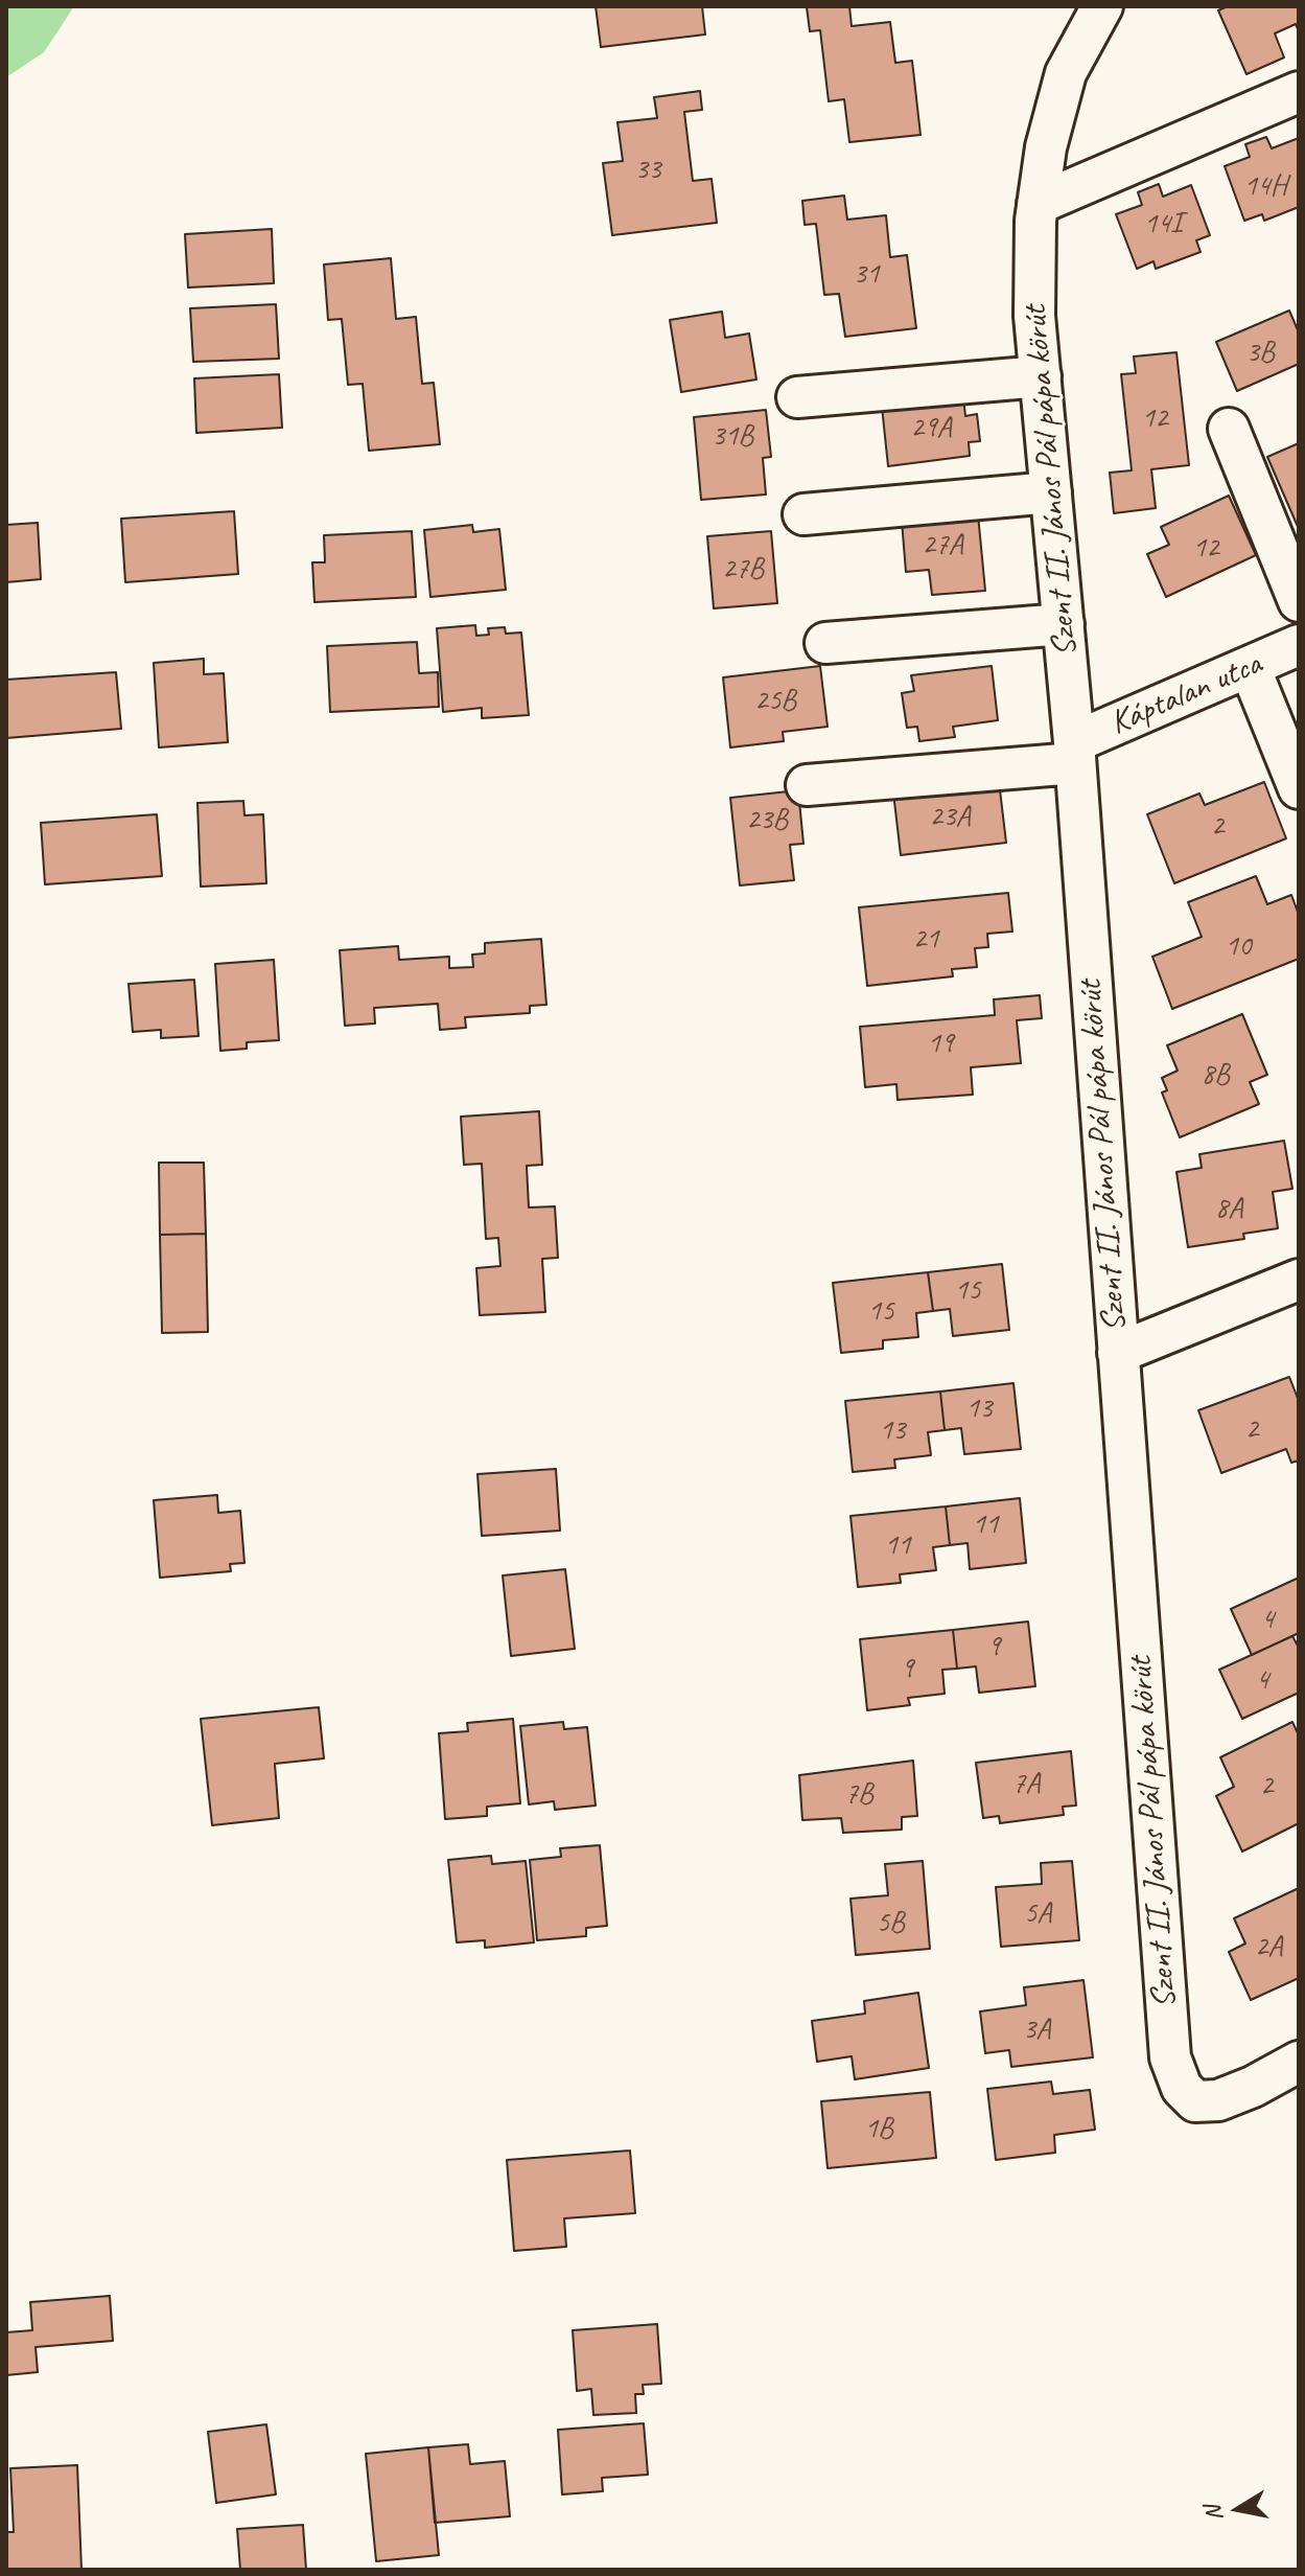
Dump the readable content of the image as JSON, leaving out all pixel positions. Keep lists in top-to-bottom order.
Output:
{
  "streets": {
    "street": ["Szent II. János Pál pápa körút", "Káptalan utca"]
  },
  "crossings": [
    ["Szent II. János Pál pápa körút", "Káptalan utca"]
  ],
  "house_numbers": [
    "33",
    "14H",
    "14I",
    "31",
    "3B",
    "12",
    "29A",
    "31B",
    "27A",
    "12",
    "27B",
    "25B",
    "23A",
    "23B",
    "2",
    "21",
    "10",
    "19",
    "8B",
    "8A",
    "15",
    "15",
    "13",
    "2",
    "13",
    "11",
    "11",
    "4",
    "9",
    "9",
    "4",
    "7A",
    "2",
    "7B",
    "5A",
    "5B",
    "2A",
    "3A",
    "1B"
  ],
  "north": "left"
}
